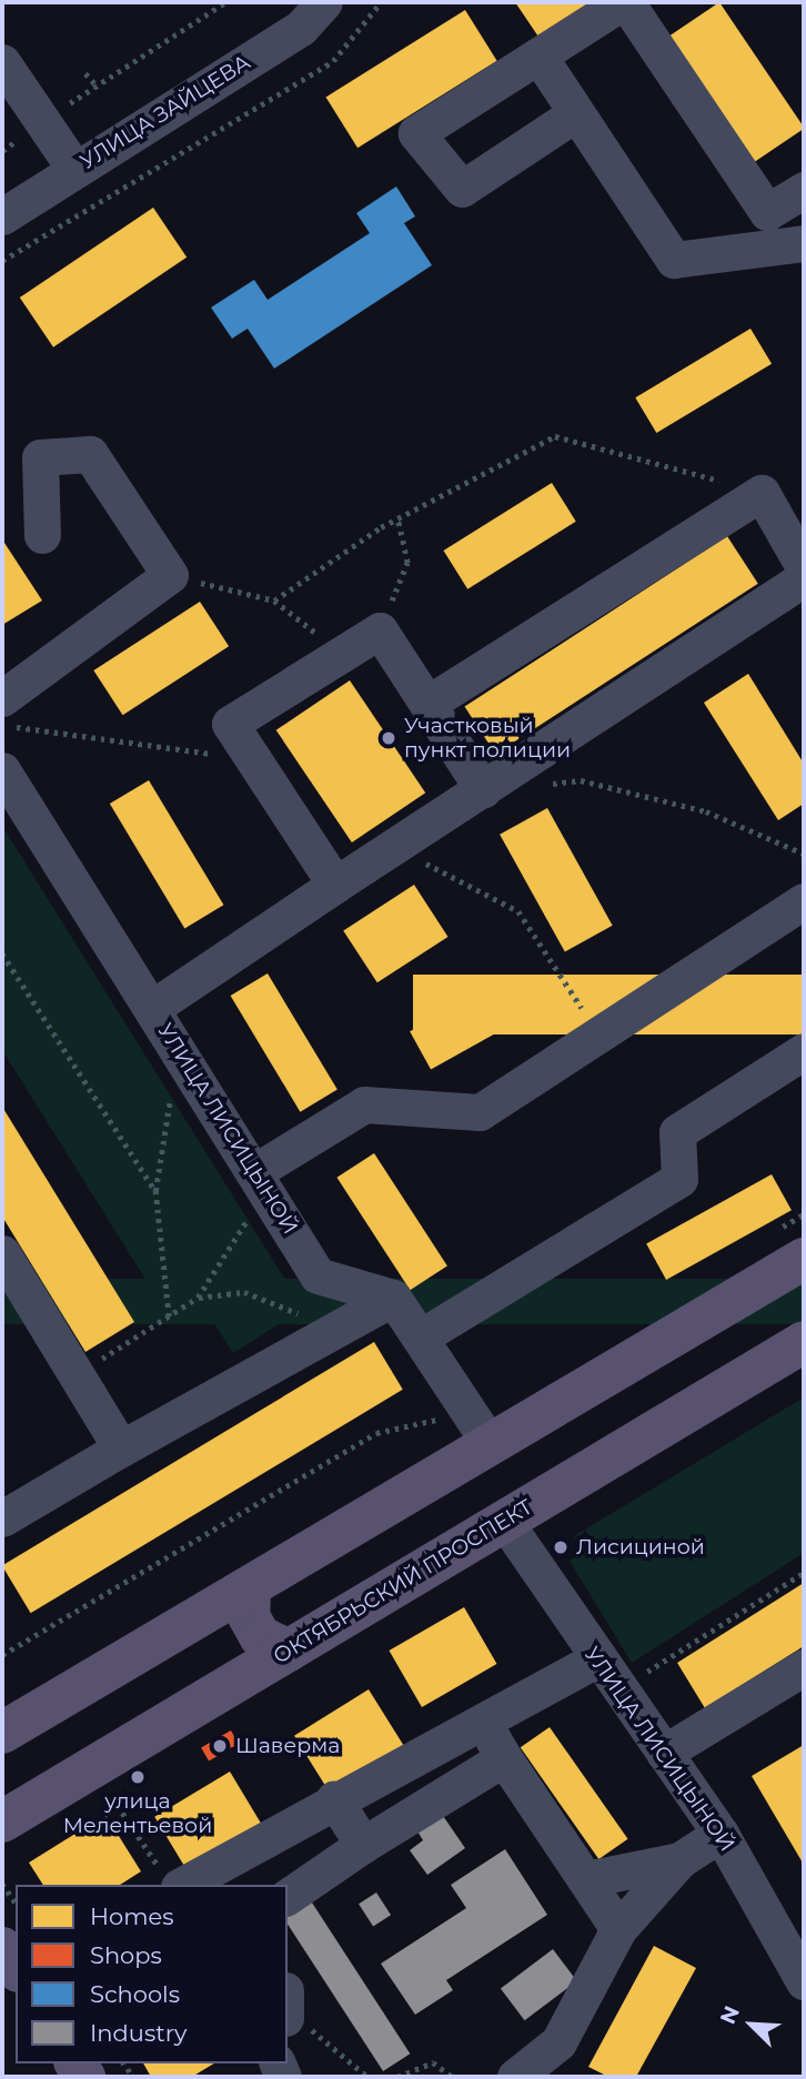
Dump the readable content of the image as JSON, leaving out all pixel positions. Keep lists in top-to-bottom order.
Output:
{
  "streets": {
    "main road": ["ОКТЯБРЬСКИЙ ПРОСПЕКТ"],
    "street": ["УЛИЦА ЗАЙЦЕВА", "УЛИЦА ЛИСИЦЫНОЙ"]
  },
  "crossings": [
    ["УЛИЦА ЛИСИЦЫНОЙ", "ОКТЯБРЬСКИЙ ПРОСПЕКТ"]
  ],
  "places": [
    "Участковый пункт полиции",
    "Лисициной",
    "Шаверма",
    "улица Мелентьевой"
  ],
  "legend": [
    "Homes",
    "Shops",
    "Schools",
    "Industry"
  ],
  "north": "top left"
}
